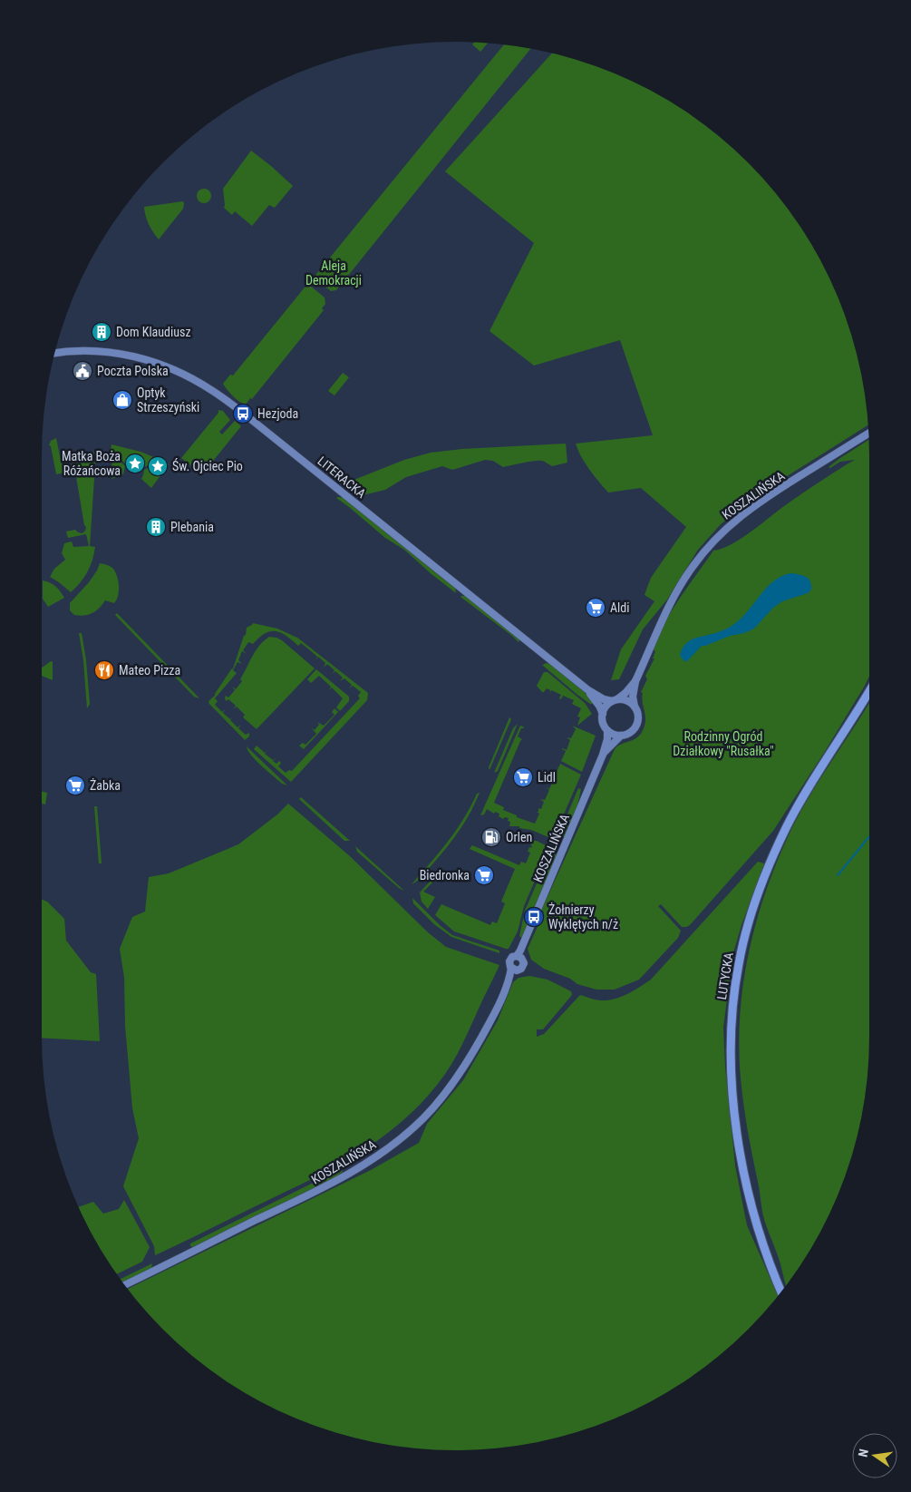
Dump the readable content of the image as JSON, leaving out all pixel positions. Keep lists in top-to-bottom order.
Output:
{
  "streets": {
    "main road": ["LUTYCKA"],
    "street": ["LITERACKA", "KOSZALIŃSKA"]
  },
  "crossings": [
    ["LITERACKA", "KOSZALIŃSKA"]
  ],
  "parks": ["Aleja Demokracji", "Rodzinny Ogród Działkowy \"Rusałka\""],
  "places": {
    "building": ["Dom Klaudiusz", "Plebania"],
    "public building": ["Poczta Polska"],
    "shop": ["Optyk Strzeszyński"],
    "bus stop": ["Hezjoda", "Żołnierzy Wyklętych n/ż"],
    "place": ["Matka Boża Różańcowa", "Św. Ojciec Pio"],
    "supermarket": [
      "Aldi",
      "Lidl",
      "Żabka",
      "Biedronka"
    ],
    "restaurant": ["Mateo Pizza"],
    "fuel station": ["Orlen"]
  },
  "north": "left"
}
